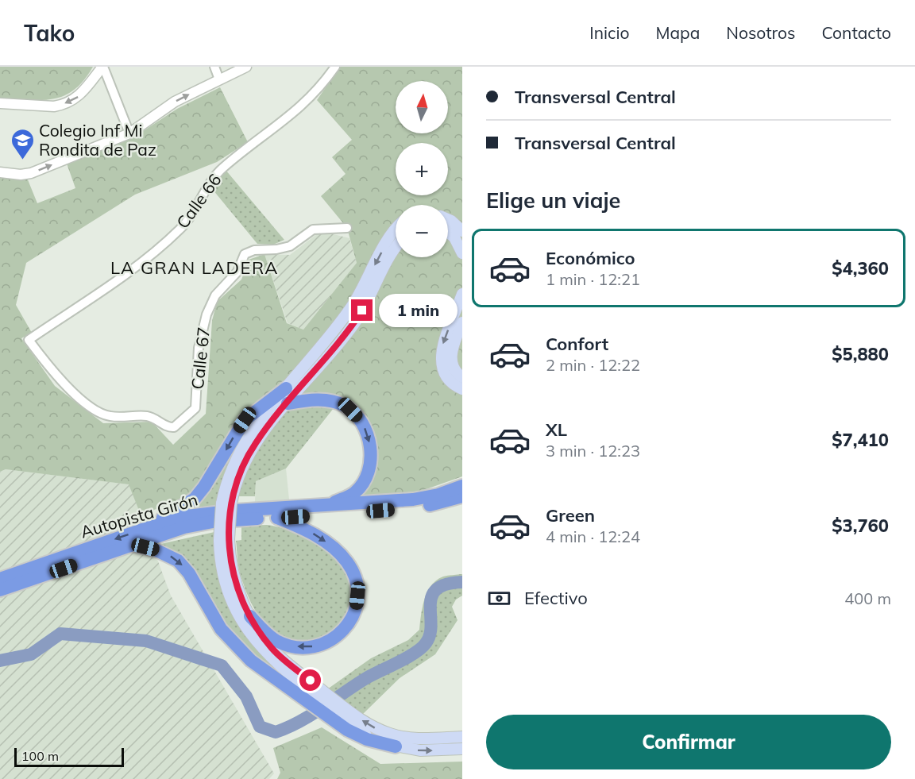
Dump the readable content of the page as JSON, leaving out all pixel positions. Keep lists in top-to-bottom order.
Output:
{
  "streets": {
    "highway": ["Autopista Girón"],
    "street": ["Calle 66", "Calle 67"]
  },
  "crossings": [
    ["Calle 66", "Calle 67"]
  ],
  "districts": ["LA GRAN LADERA"],
  "places": {
    "school or university": ["Colegio Inf Mi Rondita de Paz"]
  },
  "scale_bar": "100 m",
  "north": "top",
  "page": {
    "header": "Tako",
    "nav": [
      "Inicio",
      "Mapa",
      "Nosotros",
      "Contacto"
    ],
    "banner": ["Transversal Central", "Transversal Central"],
    "map_buttons": ["+", "−"],
    "heading": "Elige un viaje",
    "list": [
      {
        "name": "Económico",
        "note": "1 min · 12:21",
        "value": "$4,360"
      },
      {
        "name": "Confort",
        "note": "2 min · 12:22",
        "value": "$5,880"
      },
      {
        "name": "XL",
        "note": "3 min · 12:23",
        "value": "$7,410"
      },
      {
        "name": "Green",
        "note": "4 min · 12:24",
        "value": "$3,760"
      }
    ],
    "bubble": "1 min",
    "pay": ["Efectivo", "400 m"],
    "buttons": "Confirmar",
    "scale": "100 m"
  }
}
